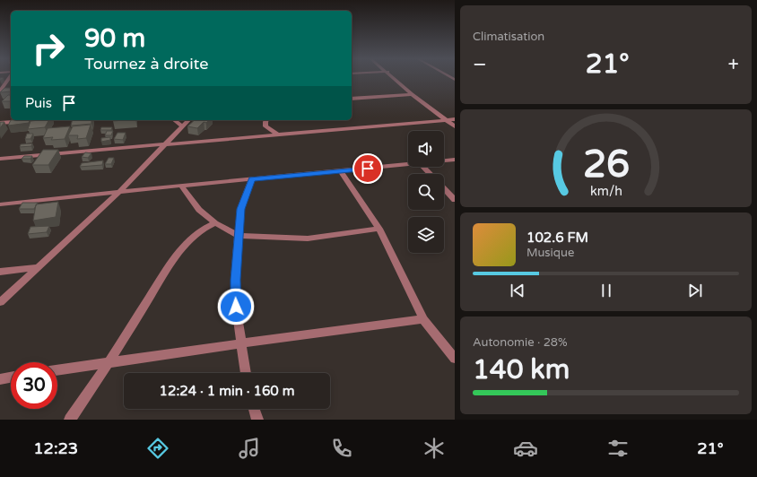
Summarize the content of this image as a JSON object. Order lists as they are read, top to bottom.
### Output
{
  "page": {
    "tile": [
      "Climatisation",
      ["Autonomie · 28%", "140 km"]
    ],
    "turn": ["90 m", "Tournez à droite"],
    "heat": ["−", "21°", "+"],
    "then": "Puis",
    "song": ["102.6 FM", "Musique"],
    "limit": "30",
    "trip": "12:24 · 1 min · 160 m",
    "tabs": ["12:23", "21°"],
    "gauge": ["26", "km/h"]
  }
}
